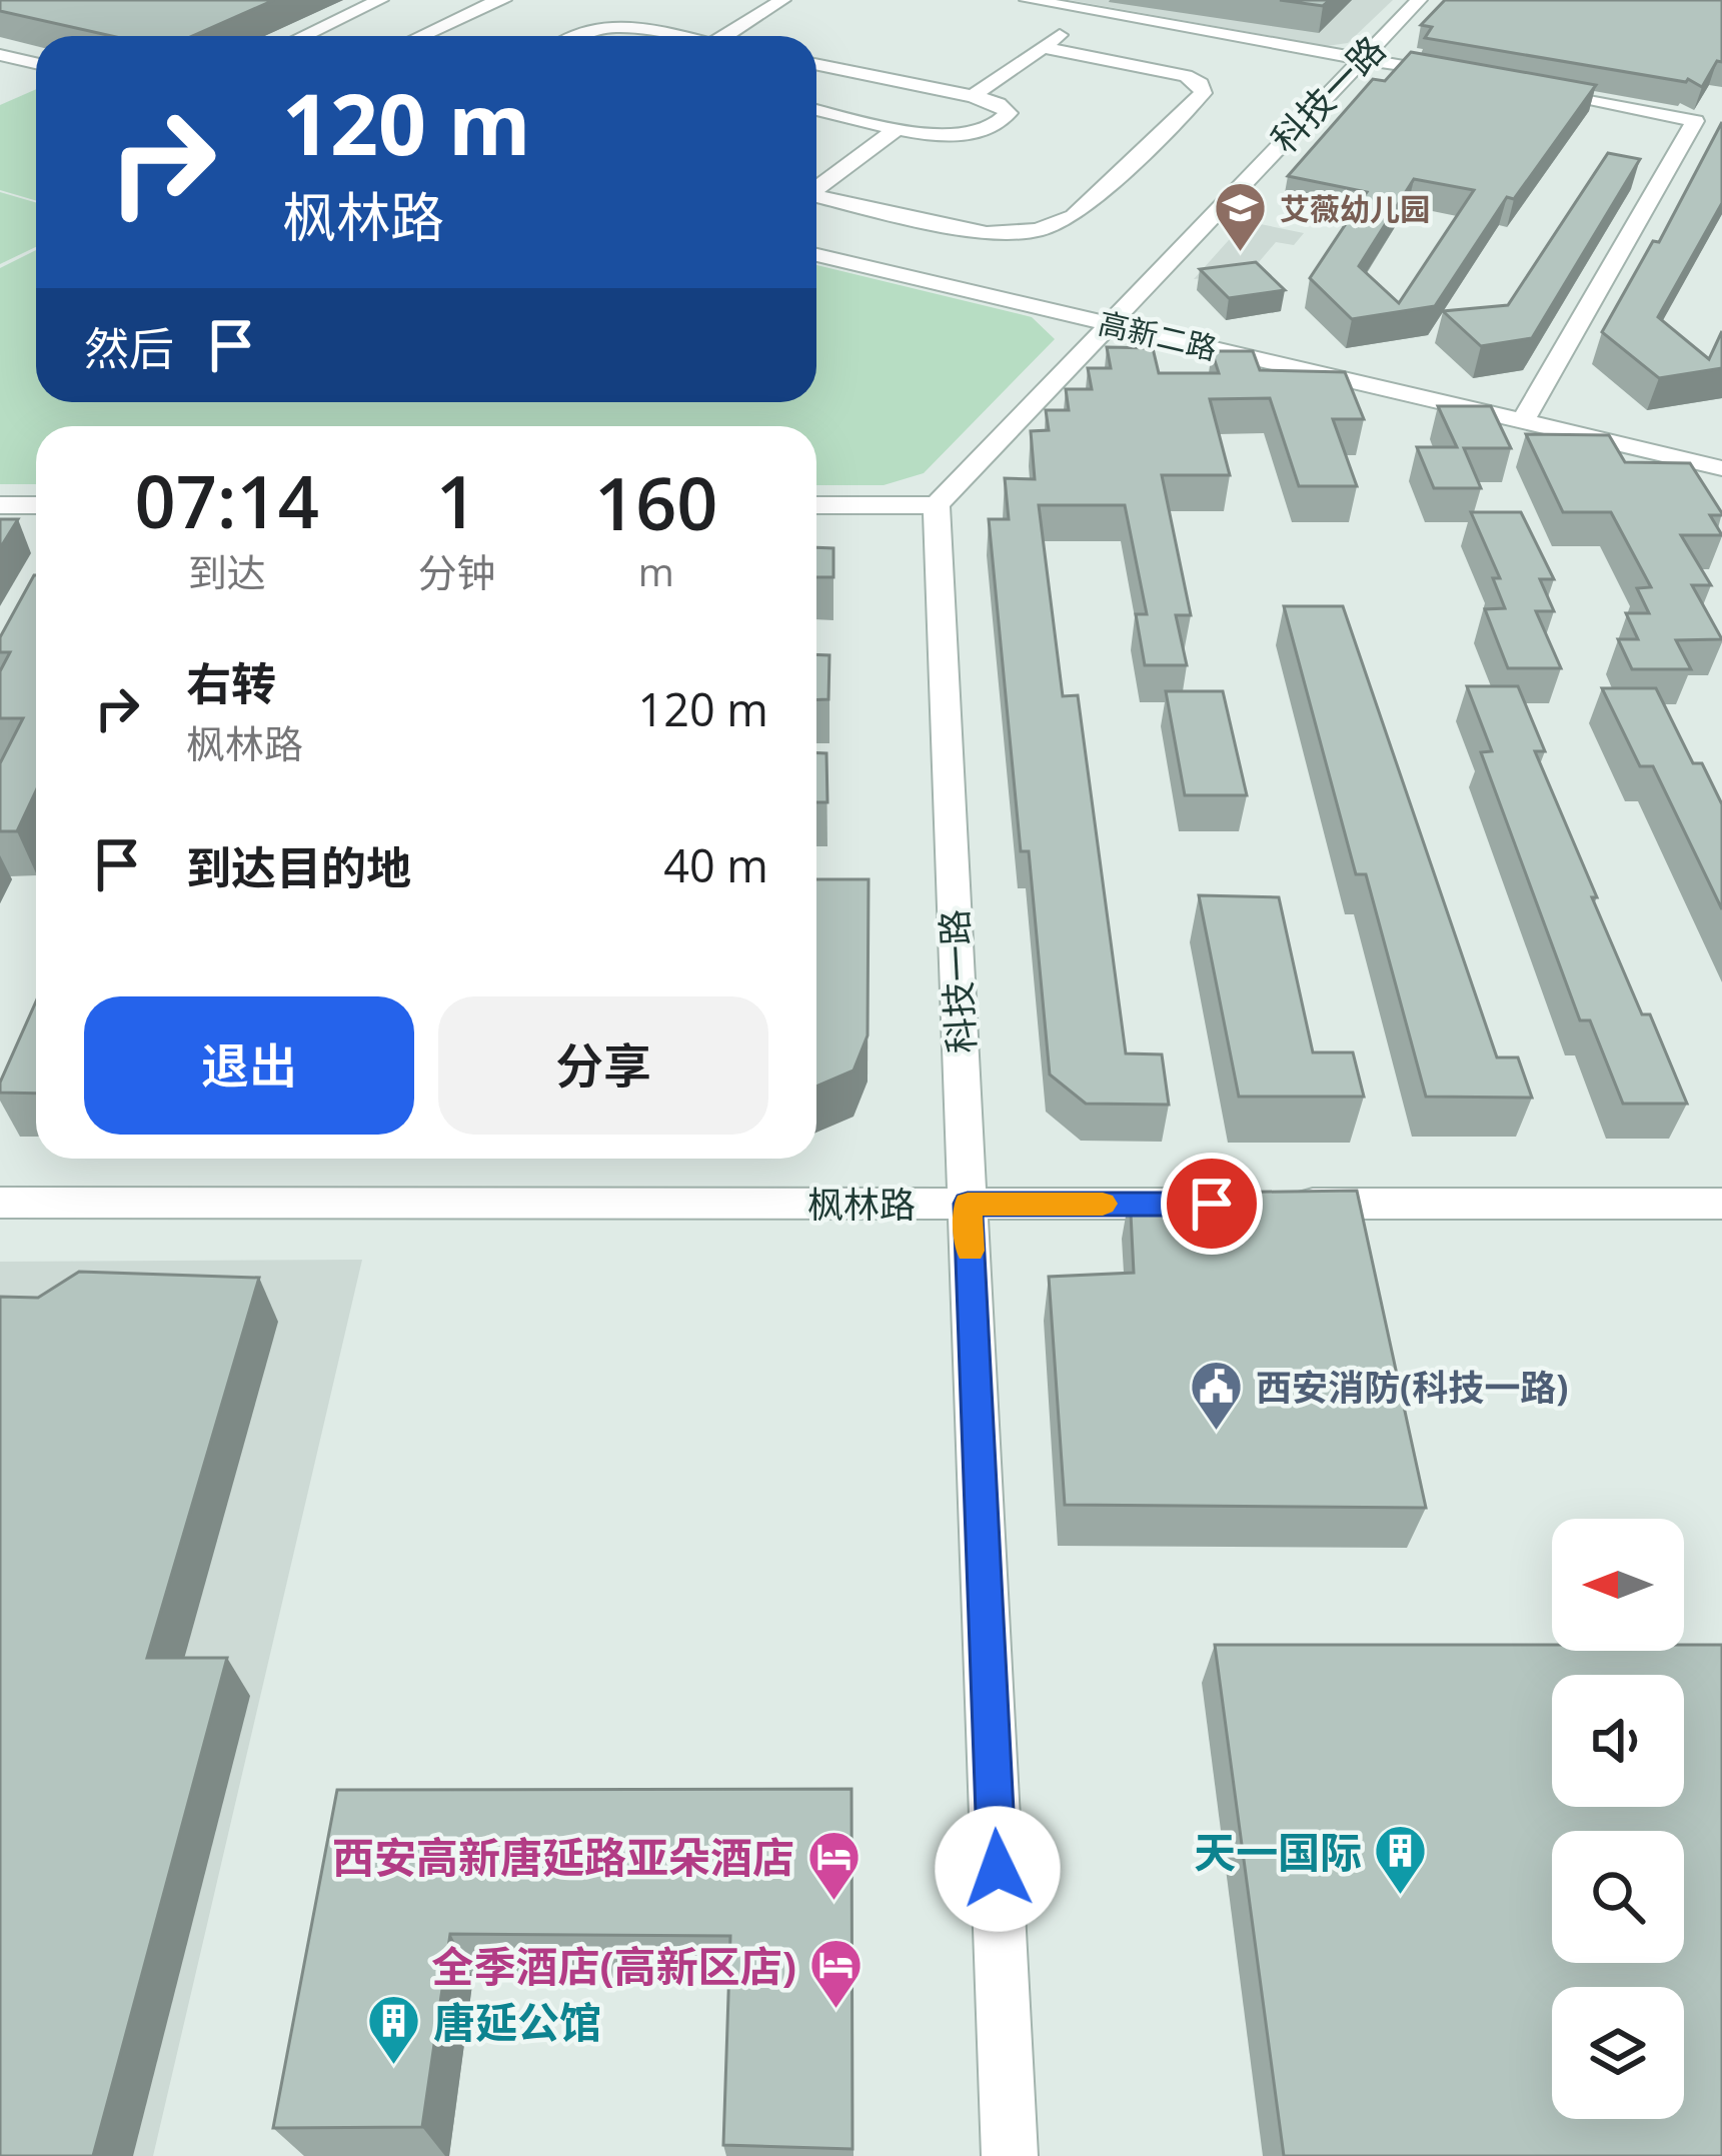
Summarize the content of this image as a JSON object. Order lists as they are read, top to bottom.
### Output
{
  "streets": {
    "street": ["科技一路", "高新二路", "枫林路"]
  },
  "crossings": [
    ["科技一路", "高新二路"],
    ["科技一路", "枫林路"]
  ],
  "places": {
    "school or university": ["艾薇幼儿园"],
    "public building": ["西安消防(科技一路)"],
    "building": ["天一国际", "唐延公馆"],
    "hotel": ["西安高新唐延路亚朵酒店", "全季酒店(高新区店)"]
  },
  "north": "left",
  "page": {
    "turn": ["120 m", "枫林路"],
    "then": "然后",
    "eta": [
      "07:14",
      "到达",
      "1",
      "分钟",
      "160",
      "m"
    ],
    "list": [
      {
        "name": "右转",
        "note": "枫林路",
        "value": "120 m"
      },
      {
        "name": "到达目的地",
        "value": "40 m"
      }
    ],
    "buttons": ["退出", "分享"]
  }
}
